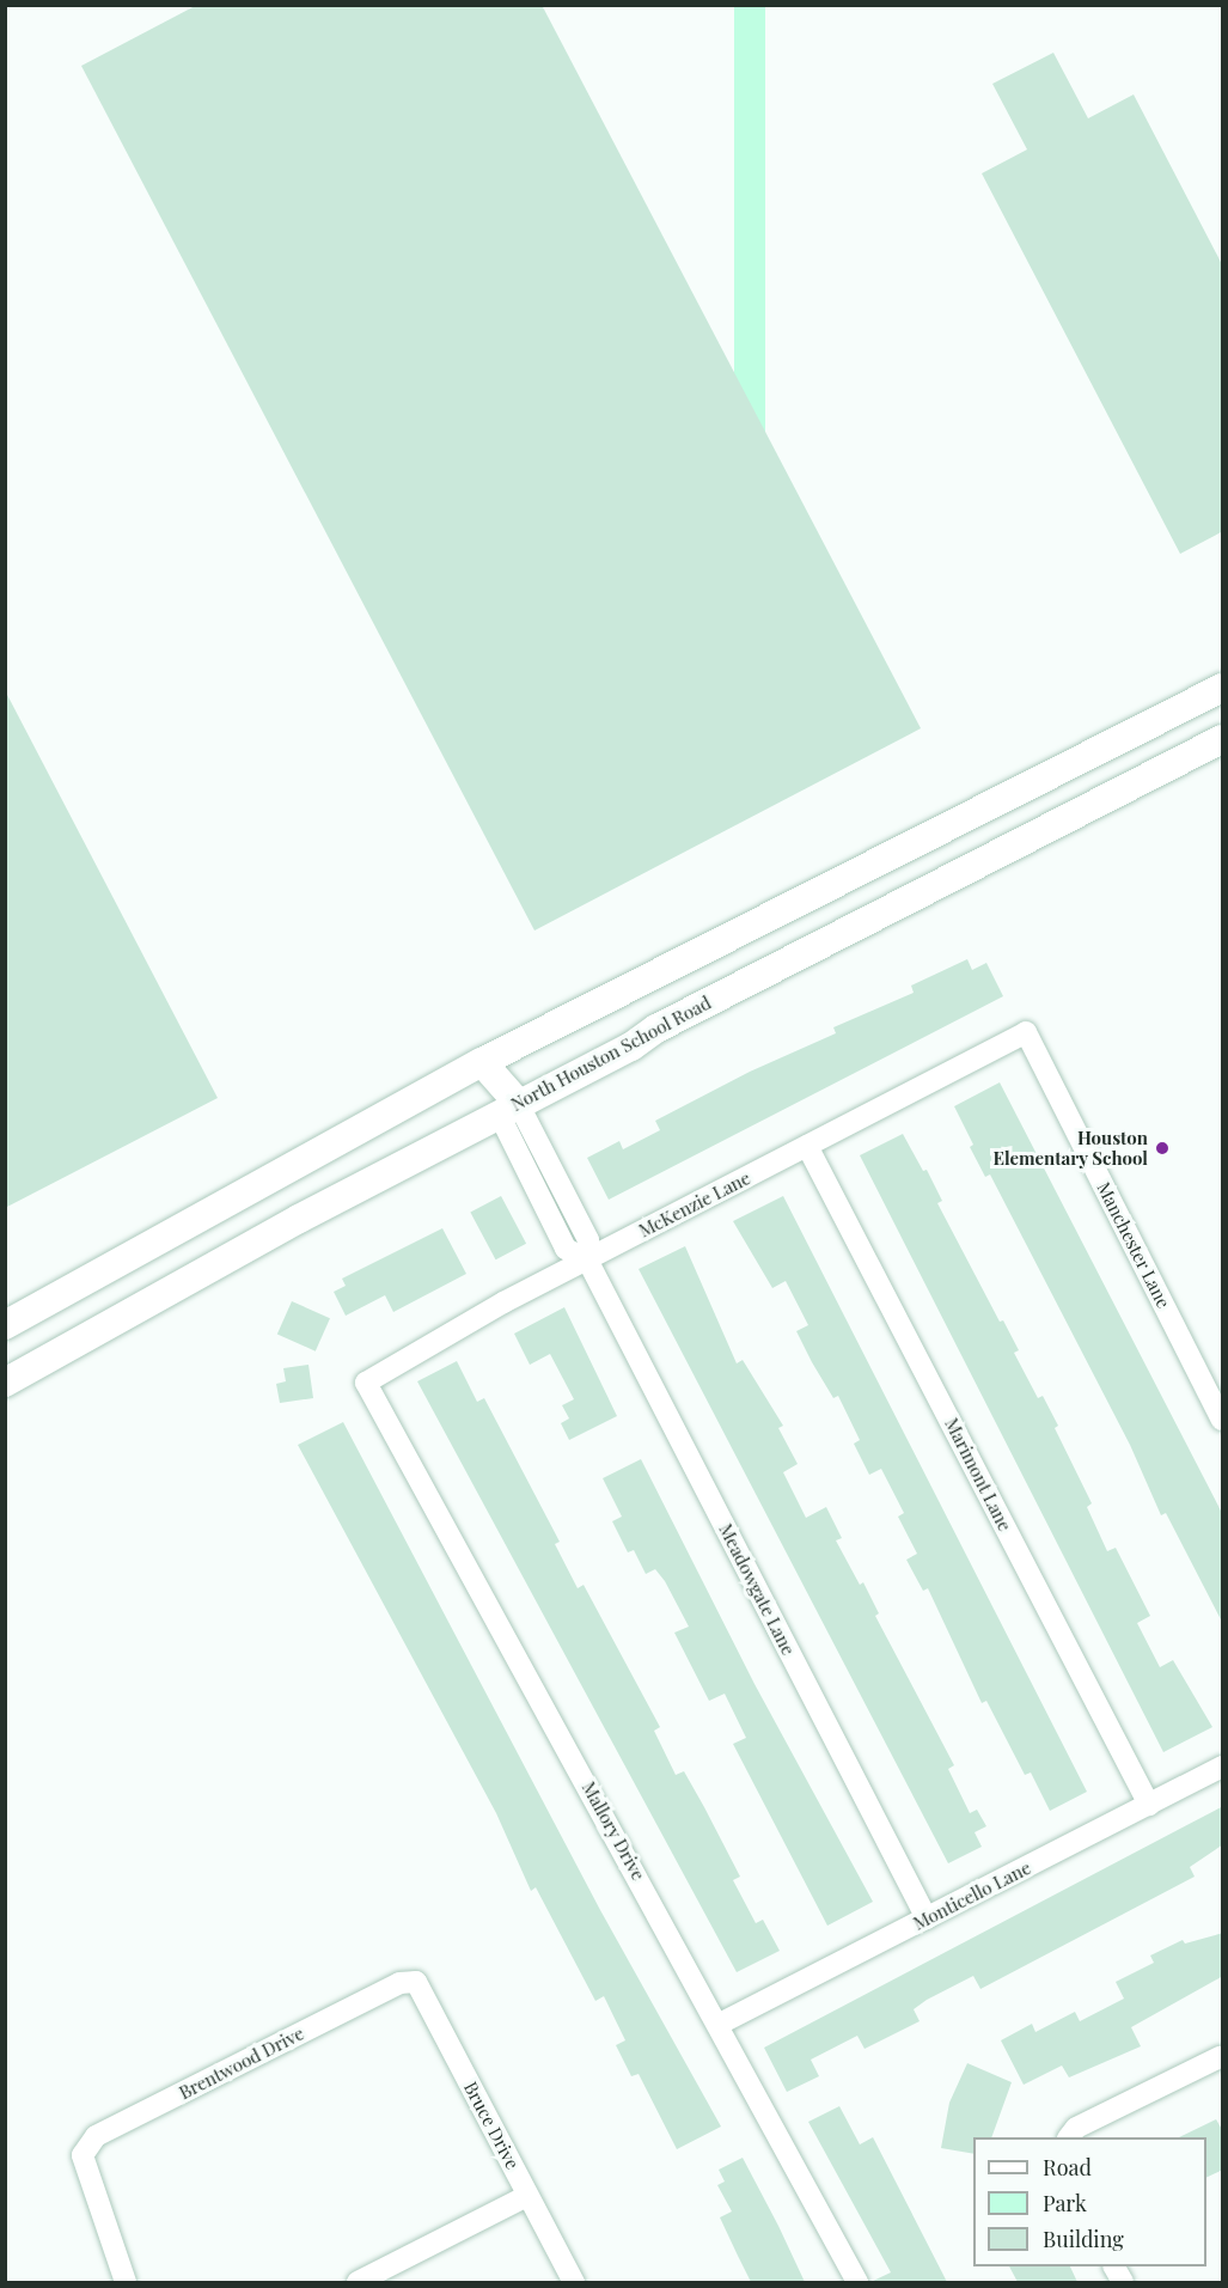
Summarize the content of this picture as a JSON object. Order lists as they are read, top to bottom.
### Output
{
  "streets": {
    "main road": ["North Houston School Road"],
    "street": [
      "McKenzie Lane",
      "Manchester Lane",
      "Marimont Lane",
      "Meadowgate Lane",
      "Mallory Drive",
      "Monticello Lane",
      "Brentwood Drive",
      "Bruce Drive"
    ]
  },
  "crossings": [
    ["North Houston School Road", "Meadowgate Lane"],
    ["McKenzie Lane", "Manchester Lane"],
    ["McKenzie Lane", "Marimont Lane"],
    ["McKenzie Lane", "Meadowgate Lane"],
    ["McKenzie Lane", "Mallory Drive"],
    ["Marimont Lane", "Monticello Lane"],
    ["Meadowgate Lane", "Monticello Lane"],
    ["Mallory Drive", "Monticello Lane"],
    ["Brentwood Drive", "Bruce Drive"]
  ],
  "places": ["Houston Elementary School"],
  "legend": ["Road", "Park", "Building"]
}
